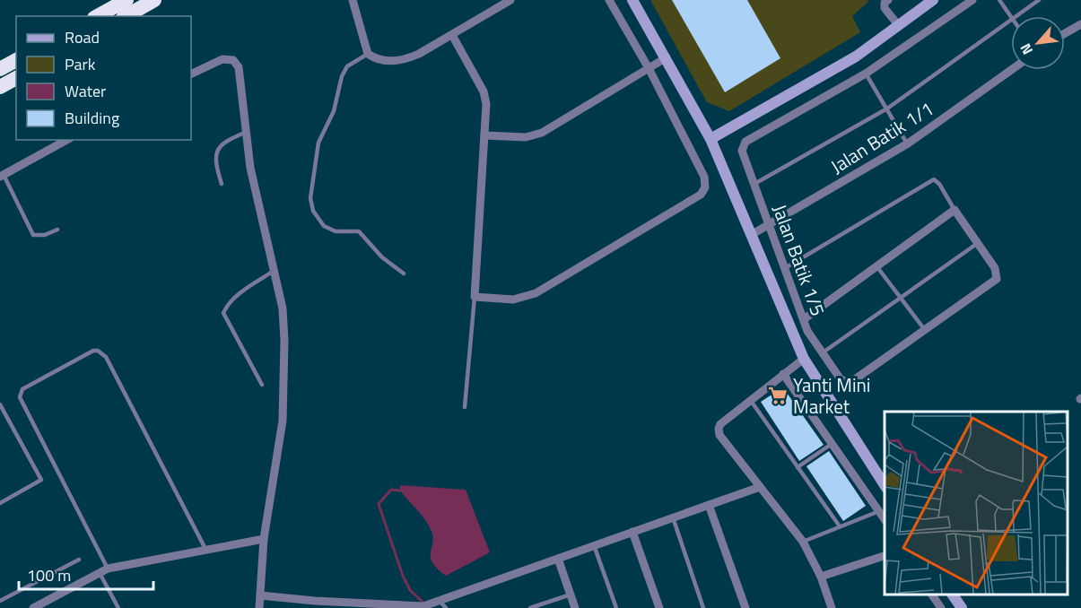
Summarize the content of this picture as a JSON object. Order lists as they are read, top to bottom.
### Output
{
  "streets": {
    "street": ["Jalan Batik 1/1", "Jalan Batik 1/5"]
  },
  "crossings": [
    ["Jalan Batik 1/1", "Jalan Batik 1/5"]
  ],
  "places": {
    "supermarket": ["Yanti Mini Market"]
  },
  "legend": [
    "Road",
    "Park",
    "Water",
    "Building"
  ],
  "scale_bar": "100 m",
  "north": "bottom left"
}
